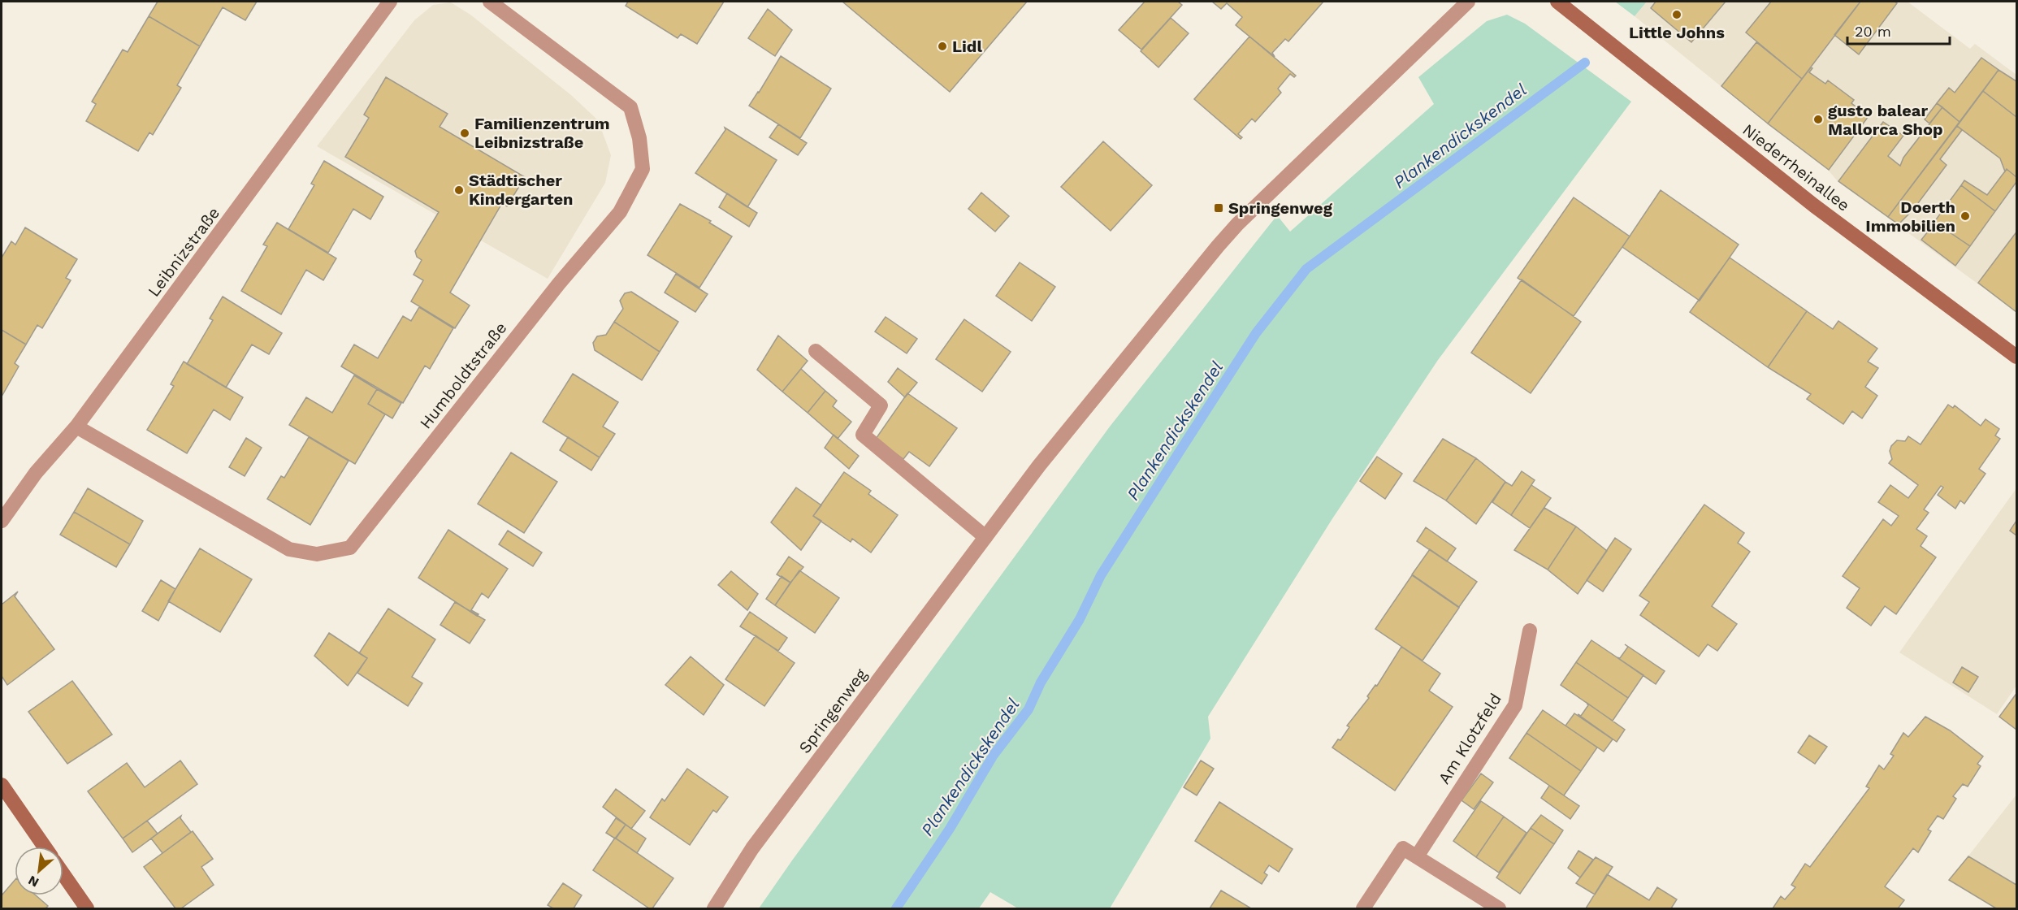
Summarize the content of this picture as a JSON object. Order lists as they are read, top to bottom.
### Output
{
  "streets": {
    "main road": ["Niederrheinallee"],
    "street": [
      "Leibnizstraße",
      "Humboldtstraße",
      "Springenweg",
      "Am Klotzfeld"
    ]
  },
  "crossings": [
    ["Leibnizstraße", "Humboldtstraße"]
  ],
  "water": ["Plankendickskendel"],
  "places": {
    "other": [
      "Little Johns",
      "Lidl",
      "gusto balear Mallorca Shop",
      "Familienzentrum Leibnizstraße",
      "Städtischer Kindergarten",
      "Doerth Immobilien"
    ],
    "transit": ["Springenweg"]
  },
  "scale_bar": "20 m",
  "north": "bottom left"
}
